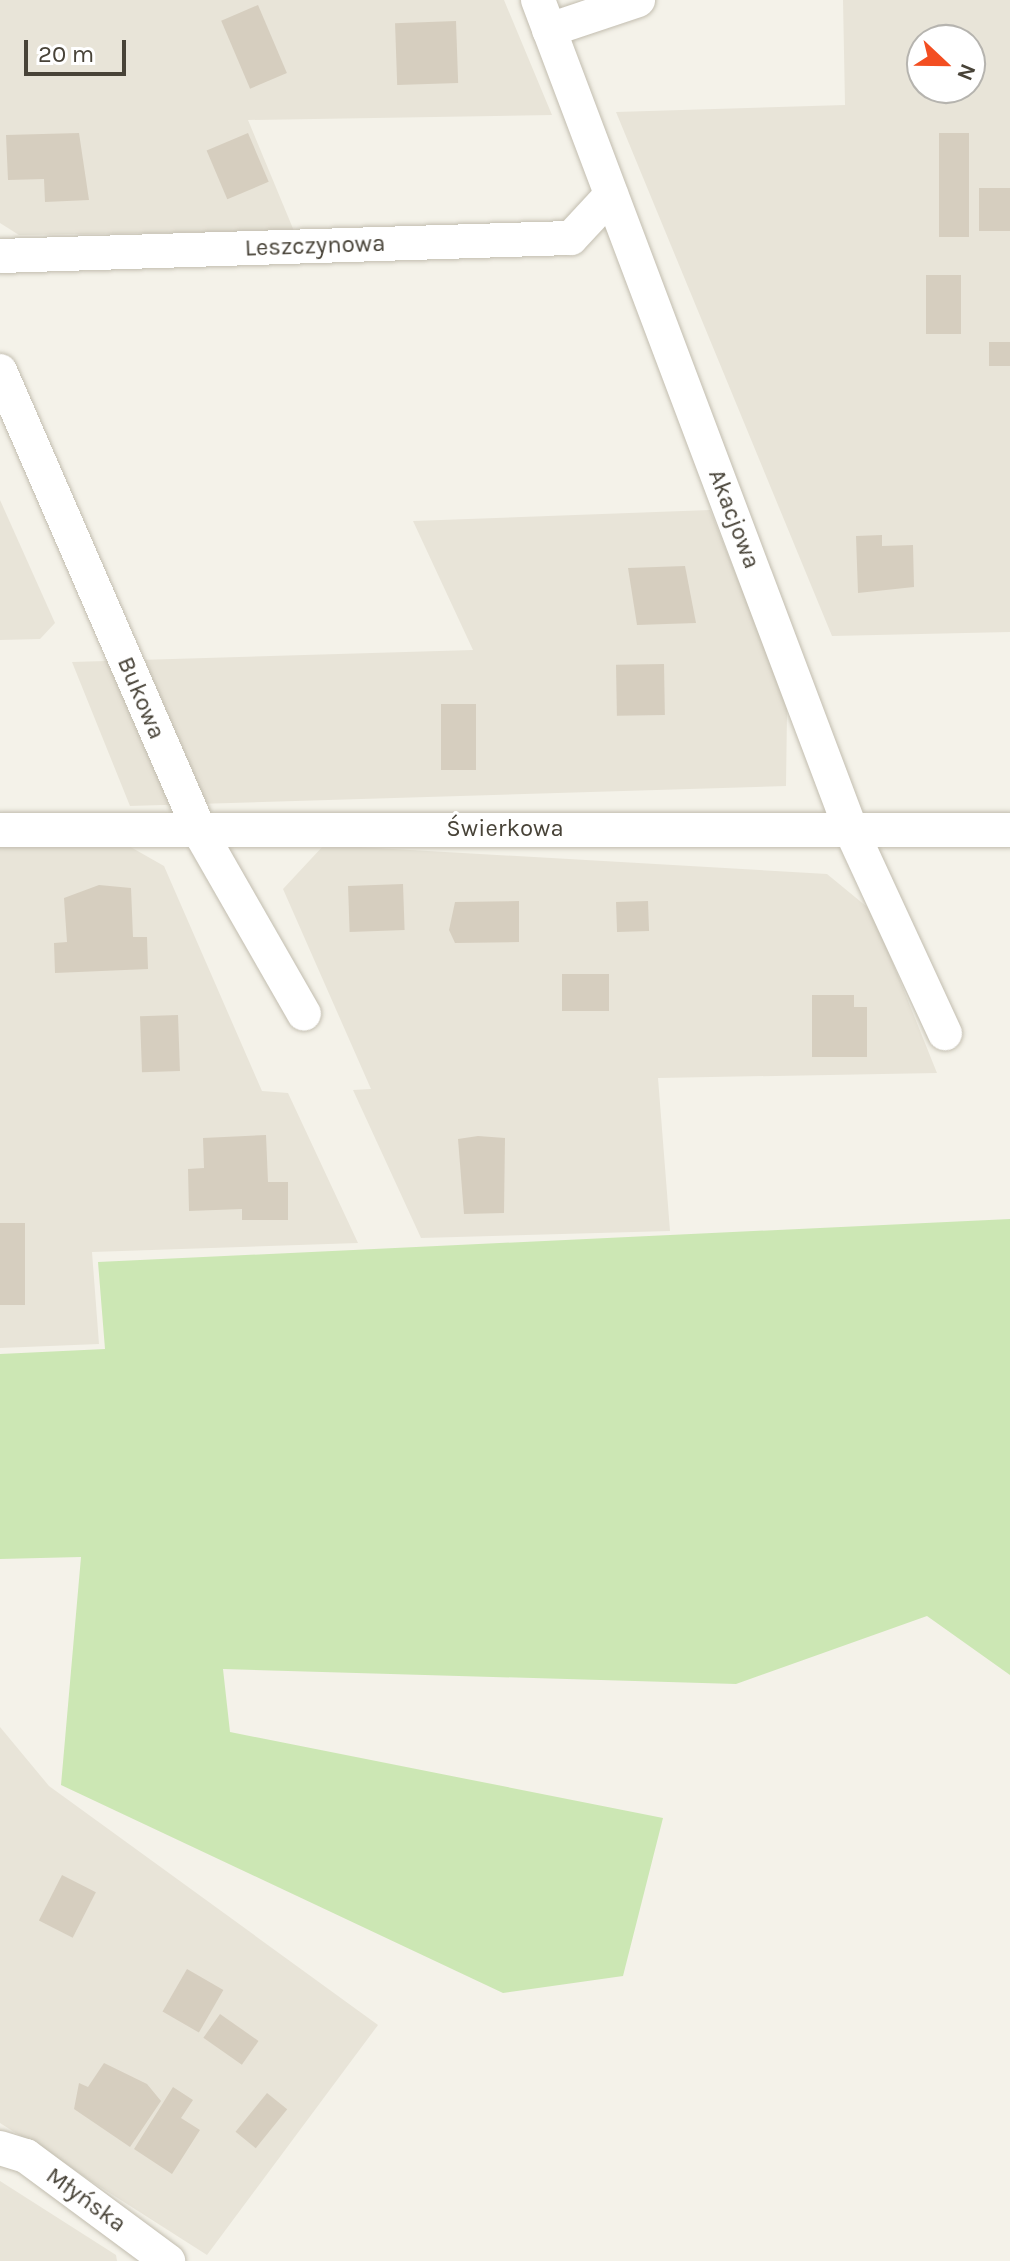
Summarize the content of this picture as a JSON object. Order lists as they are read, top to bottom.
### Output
{
  "streets": {
    "street": [
      "Leszczynowa",
      "Akacjowa",
      "Bukowa",
      "Świerkowa",
      "Młyńska"
    ]
  },
  "crossings": [
    ["Leszczynowa", "Akacjowa"],
    ["Akacjowa", "Świerkowa"],
    ["Bukowa", "Świerkowa"]
  ],
  "scale_bar": "20 m",
  "north": "right"
}
